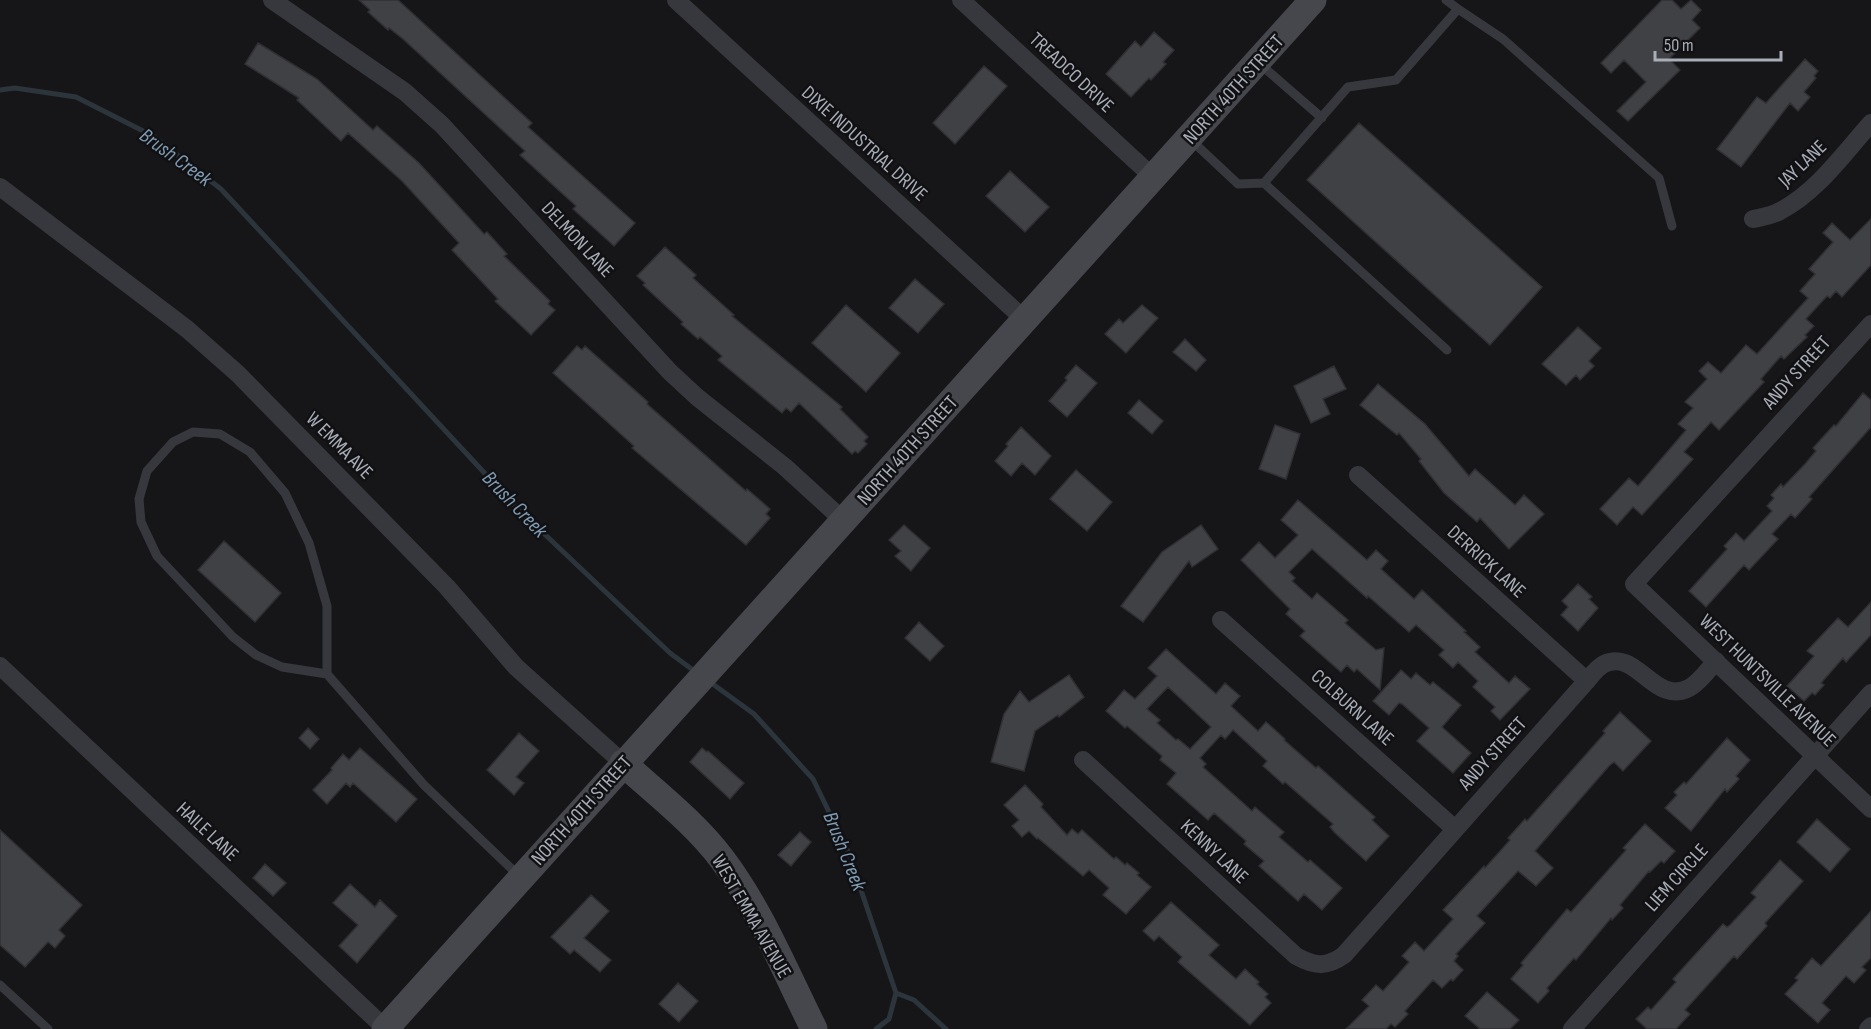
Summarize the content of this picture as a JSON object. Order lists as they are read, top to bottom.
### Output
{
  "streets": {
    "street": [
      "TREADCO DRIVE",
      "NORTH 40TH STREET",
      "DIXIE INDUSTRIAL DRIVE",
      "JAY LANE",
      "DELMON LANE",
      "ANDY STREET",
      "W EMMA AVE",
      "DERRICK LANE",
      "WEST HUNTSVILLE AVENUE",
      "COLBURN LANE",
      "HAILE LANE",
      "KENNY LANE",
      "LIEM CIRCLE",
      "WEST EMMA AVENUE"
    ]
  },
  "crossings": [
    ["TREADCO DRIVE", "NORTH 40TH STREET"],
    ["NORTH 40TH STREET", "DIXIE INDUSTRIAL DRIVE"],
    ["NORTH 40TH STREET", "DELMON LANE"],
    ["NORTH 40TH STREET", "W EMMA AVE"],
    ["NORTH 40TH STREET", "HAILE LANE"],
    ["NORTH 40TH STREET", "WEST EMMA AVENUE"],
    ["ANDY STREET", "DERRICK LANE"],
    ["ANDY STREET", "WEST HUNTSVILLE AVENUE"],
    ["ANDY STREET", "COLBURN LANE"],
    ["ANDY STREET", "KENNY LANE"],
    ["W EMMA AVE", "WEST EMMA AVENUE"],
    ["WEST HUNTSVILLE AVENUE", "LIEM CIRCLE"]
  ],
  "water": ["Brush Creek"],
  "scale_bar": "50 m"
}
